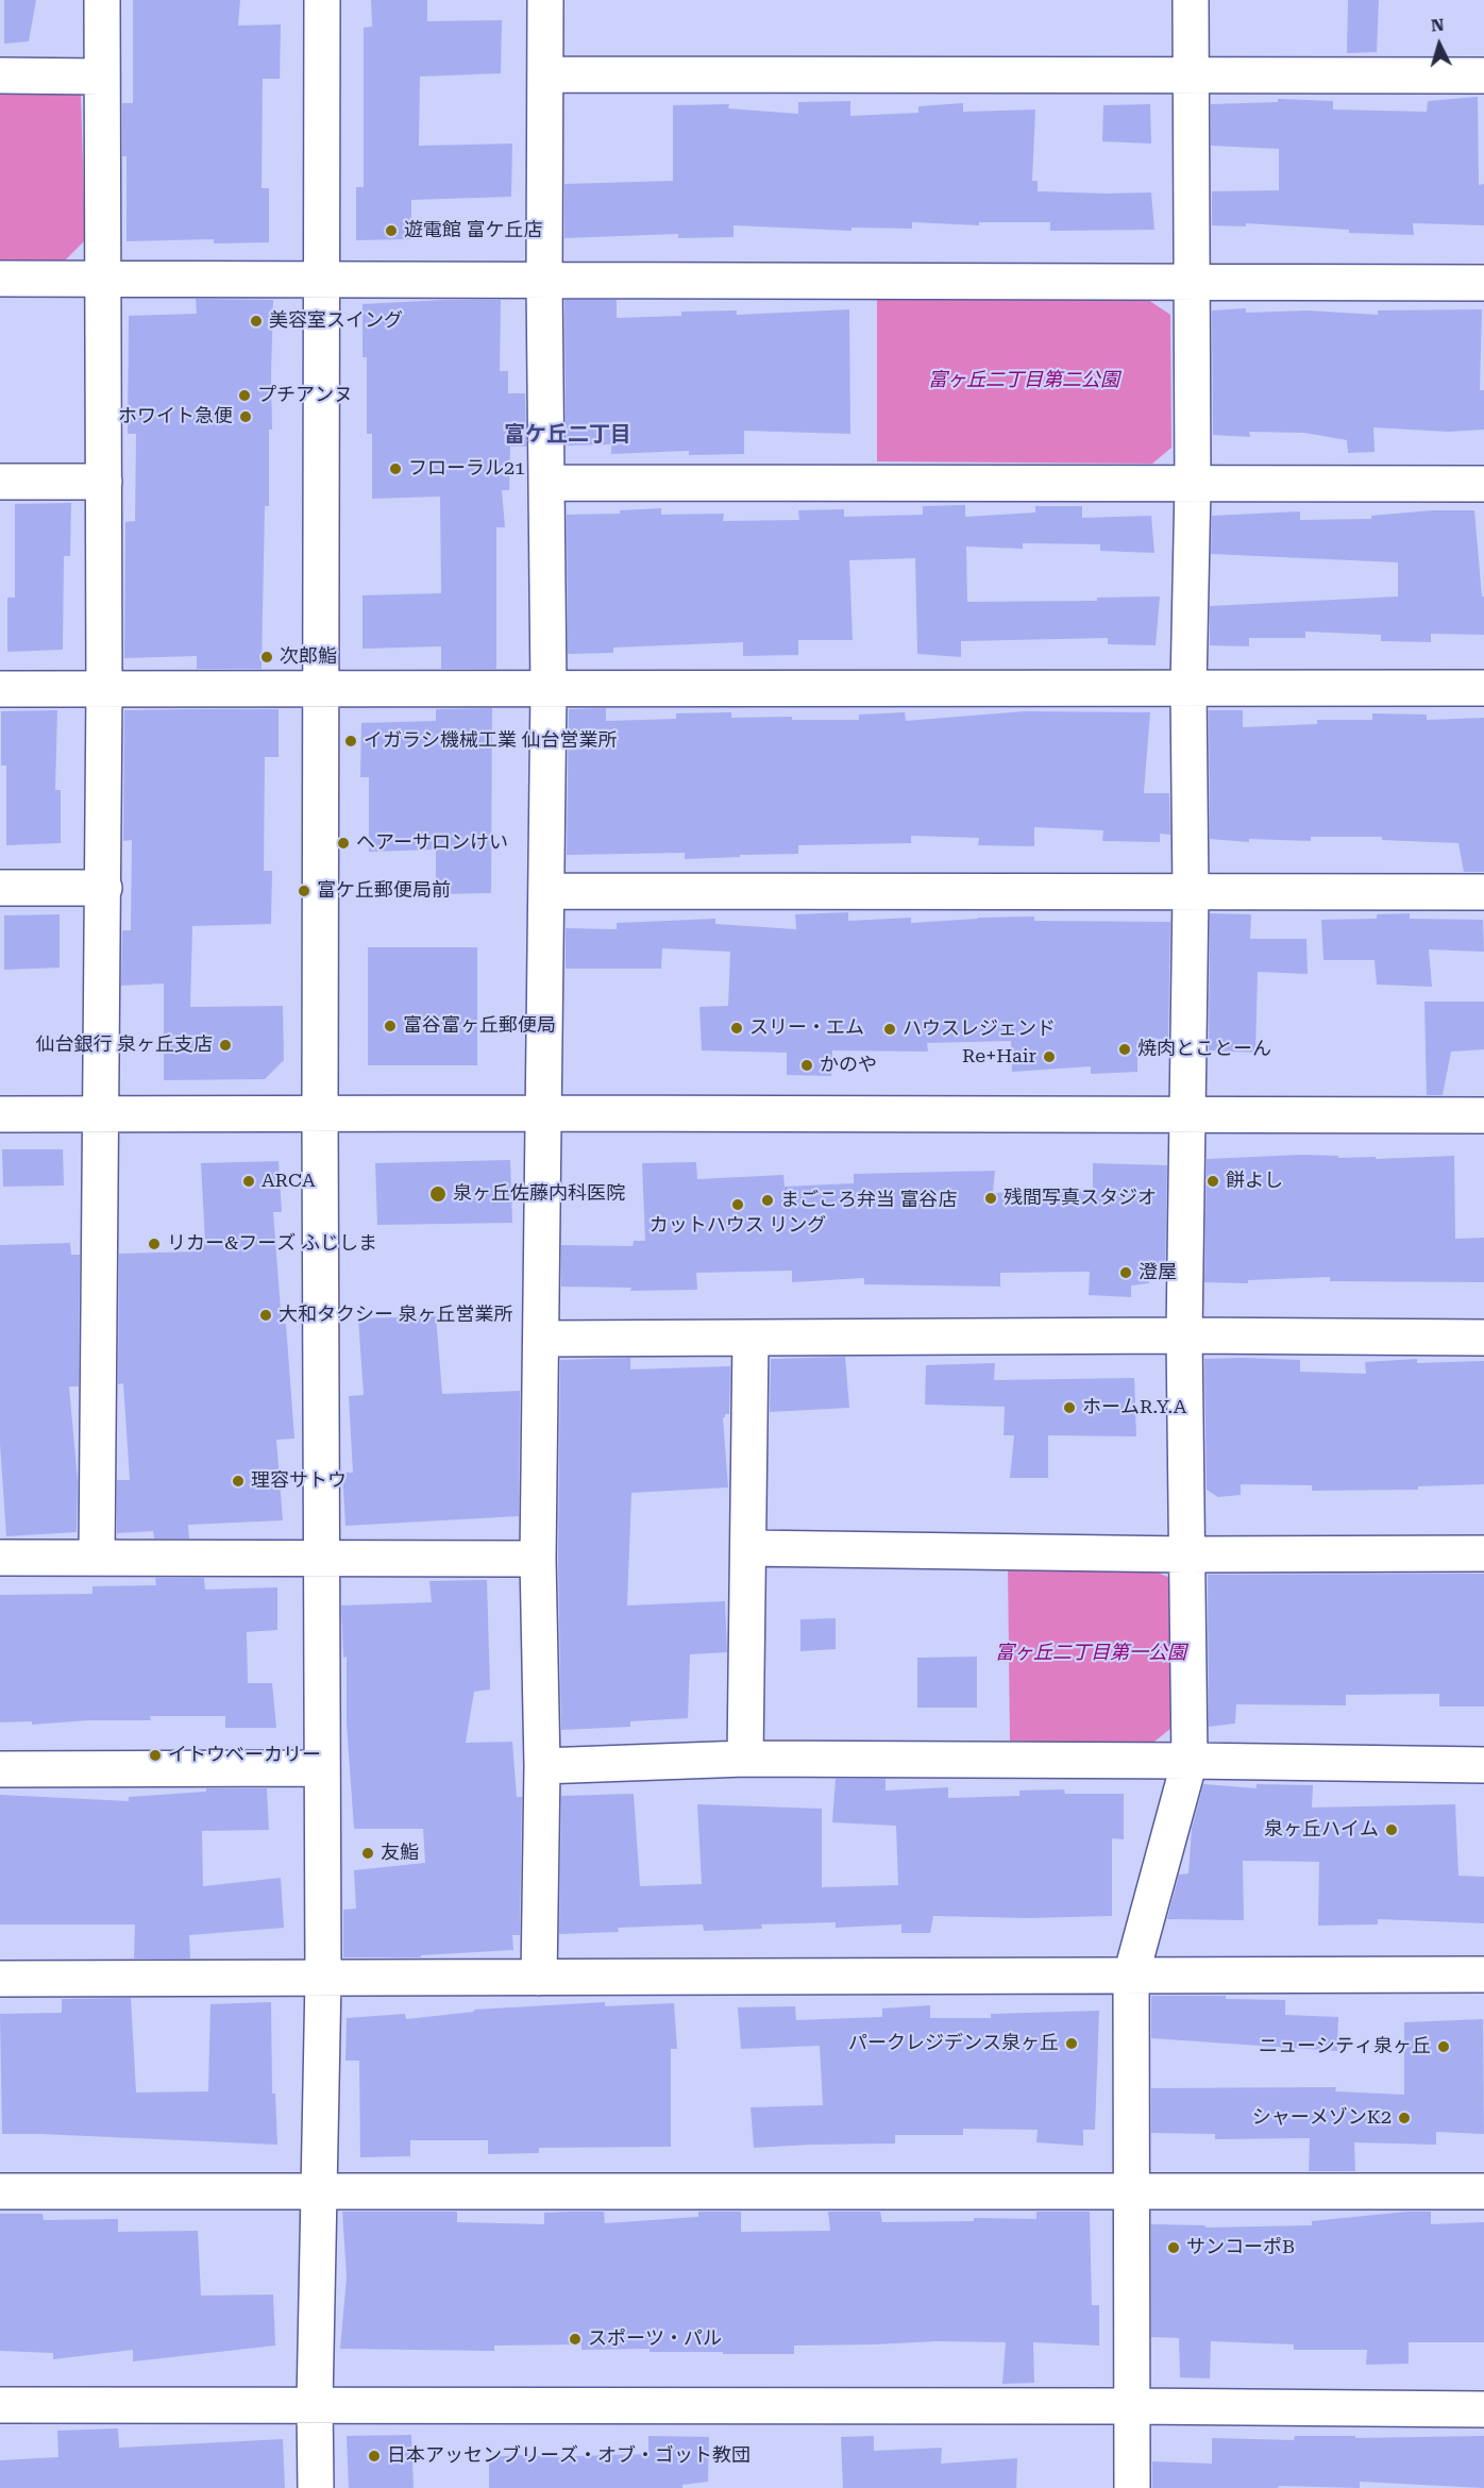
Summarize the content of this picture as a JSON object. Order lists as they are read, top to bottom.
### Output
{
  "districts": ["富ケ丘二丁目"],
  "parks": ["富ヶ丘二丁目第二公園", "富ヶ丘二丁目第一公園"],
  "places": [
    "遊電館 富ケ丘店",
    "美容室スイング",
    "プチアンヌ",
    "ホワイト急便",
    "フローラル21",
    "次郎鮨",
    "イガラシ機械工業 仙台営業所",
    "ヘアーサロンけい",
    "富ケ丘郵便局前",
    "富谷富ヶ丘郵便局",
    "スリー・エム",
    "ハウスレジェンド",
    "仙台銀行 泉ヶ丘支店",
    "焼肉とことーん",
    "Re+Hair",
    "かのや",
    "ARCA",
    "餅よし",
    "泉ヶ丘佐藤内科医院",
    "残間写真スタジオ",
    "まごころ弁当 富谷店",
    "カットハウス リング",
    "リカー&フーズ ふじしま",
    "澄屋",
    "大和タクシー 泉ヶ丘営業所",
    "ホームR.Y.A",
    "理容サトウ",
    "イトウベーカリー",
    "泉ヶ丘ハイム",
    "友鮨",
    "パークレジデンス泉ヶ丘",
    "ニューシティ泉ヶ丘",
    "シャーメゾンK2",
    "サンコーポB",
    "スポーツ・パル",
    "日本アッセンブリーズ・オブ・ゴット教団"
  ],
  "north": "top"
}
